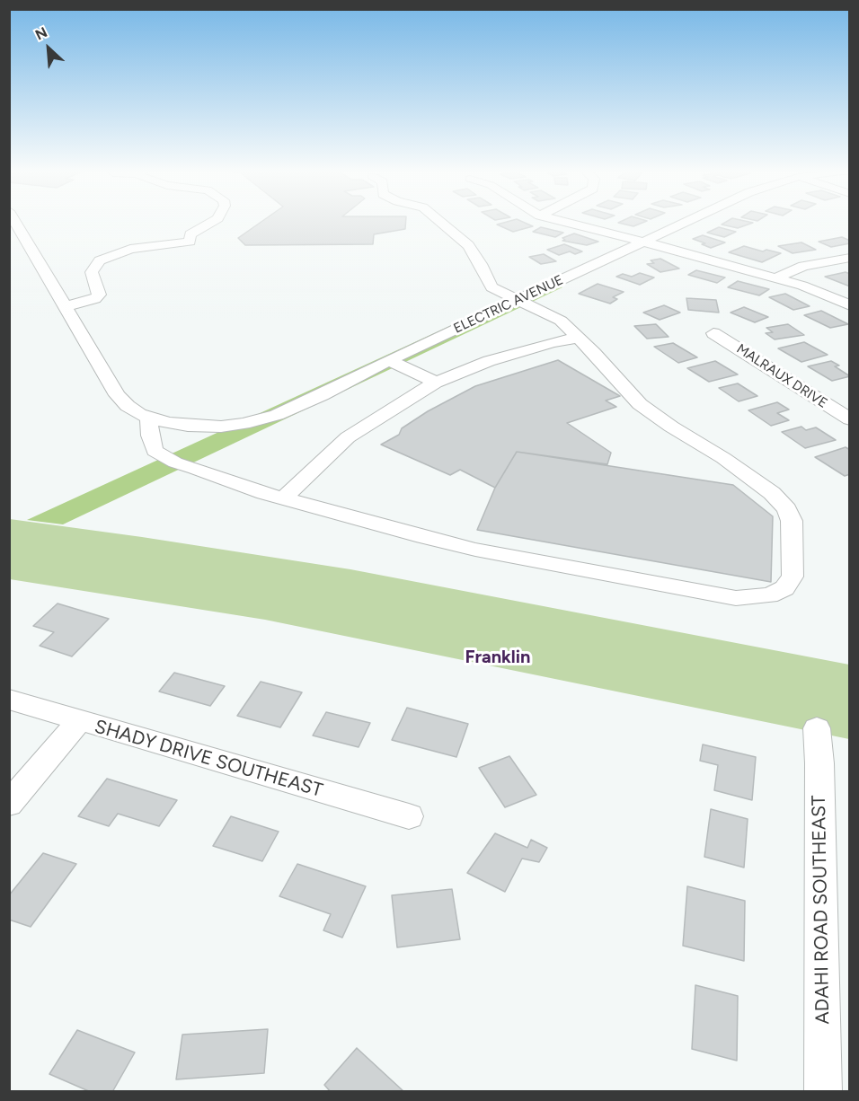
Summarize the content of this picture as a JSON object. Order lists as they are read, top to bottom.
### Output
{
  "streets": {
    "street": [
      "ELECTRIC AVENUE",
      "MALRAUX DRIVE",
      "SHADY DRIVE SOUTHEAST",
      "ADAHI ROAD SOUTHEAST"
    ]
  },
  "districts": ["Franklin"],
  "north": "top left"
}
